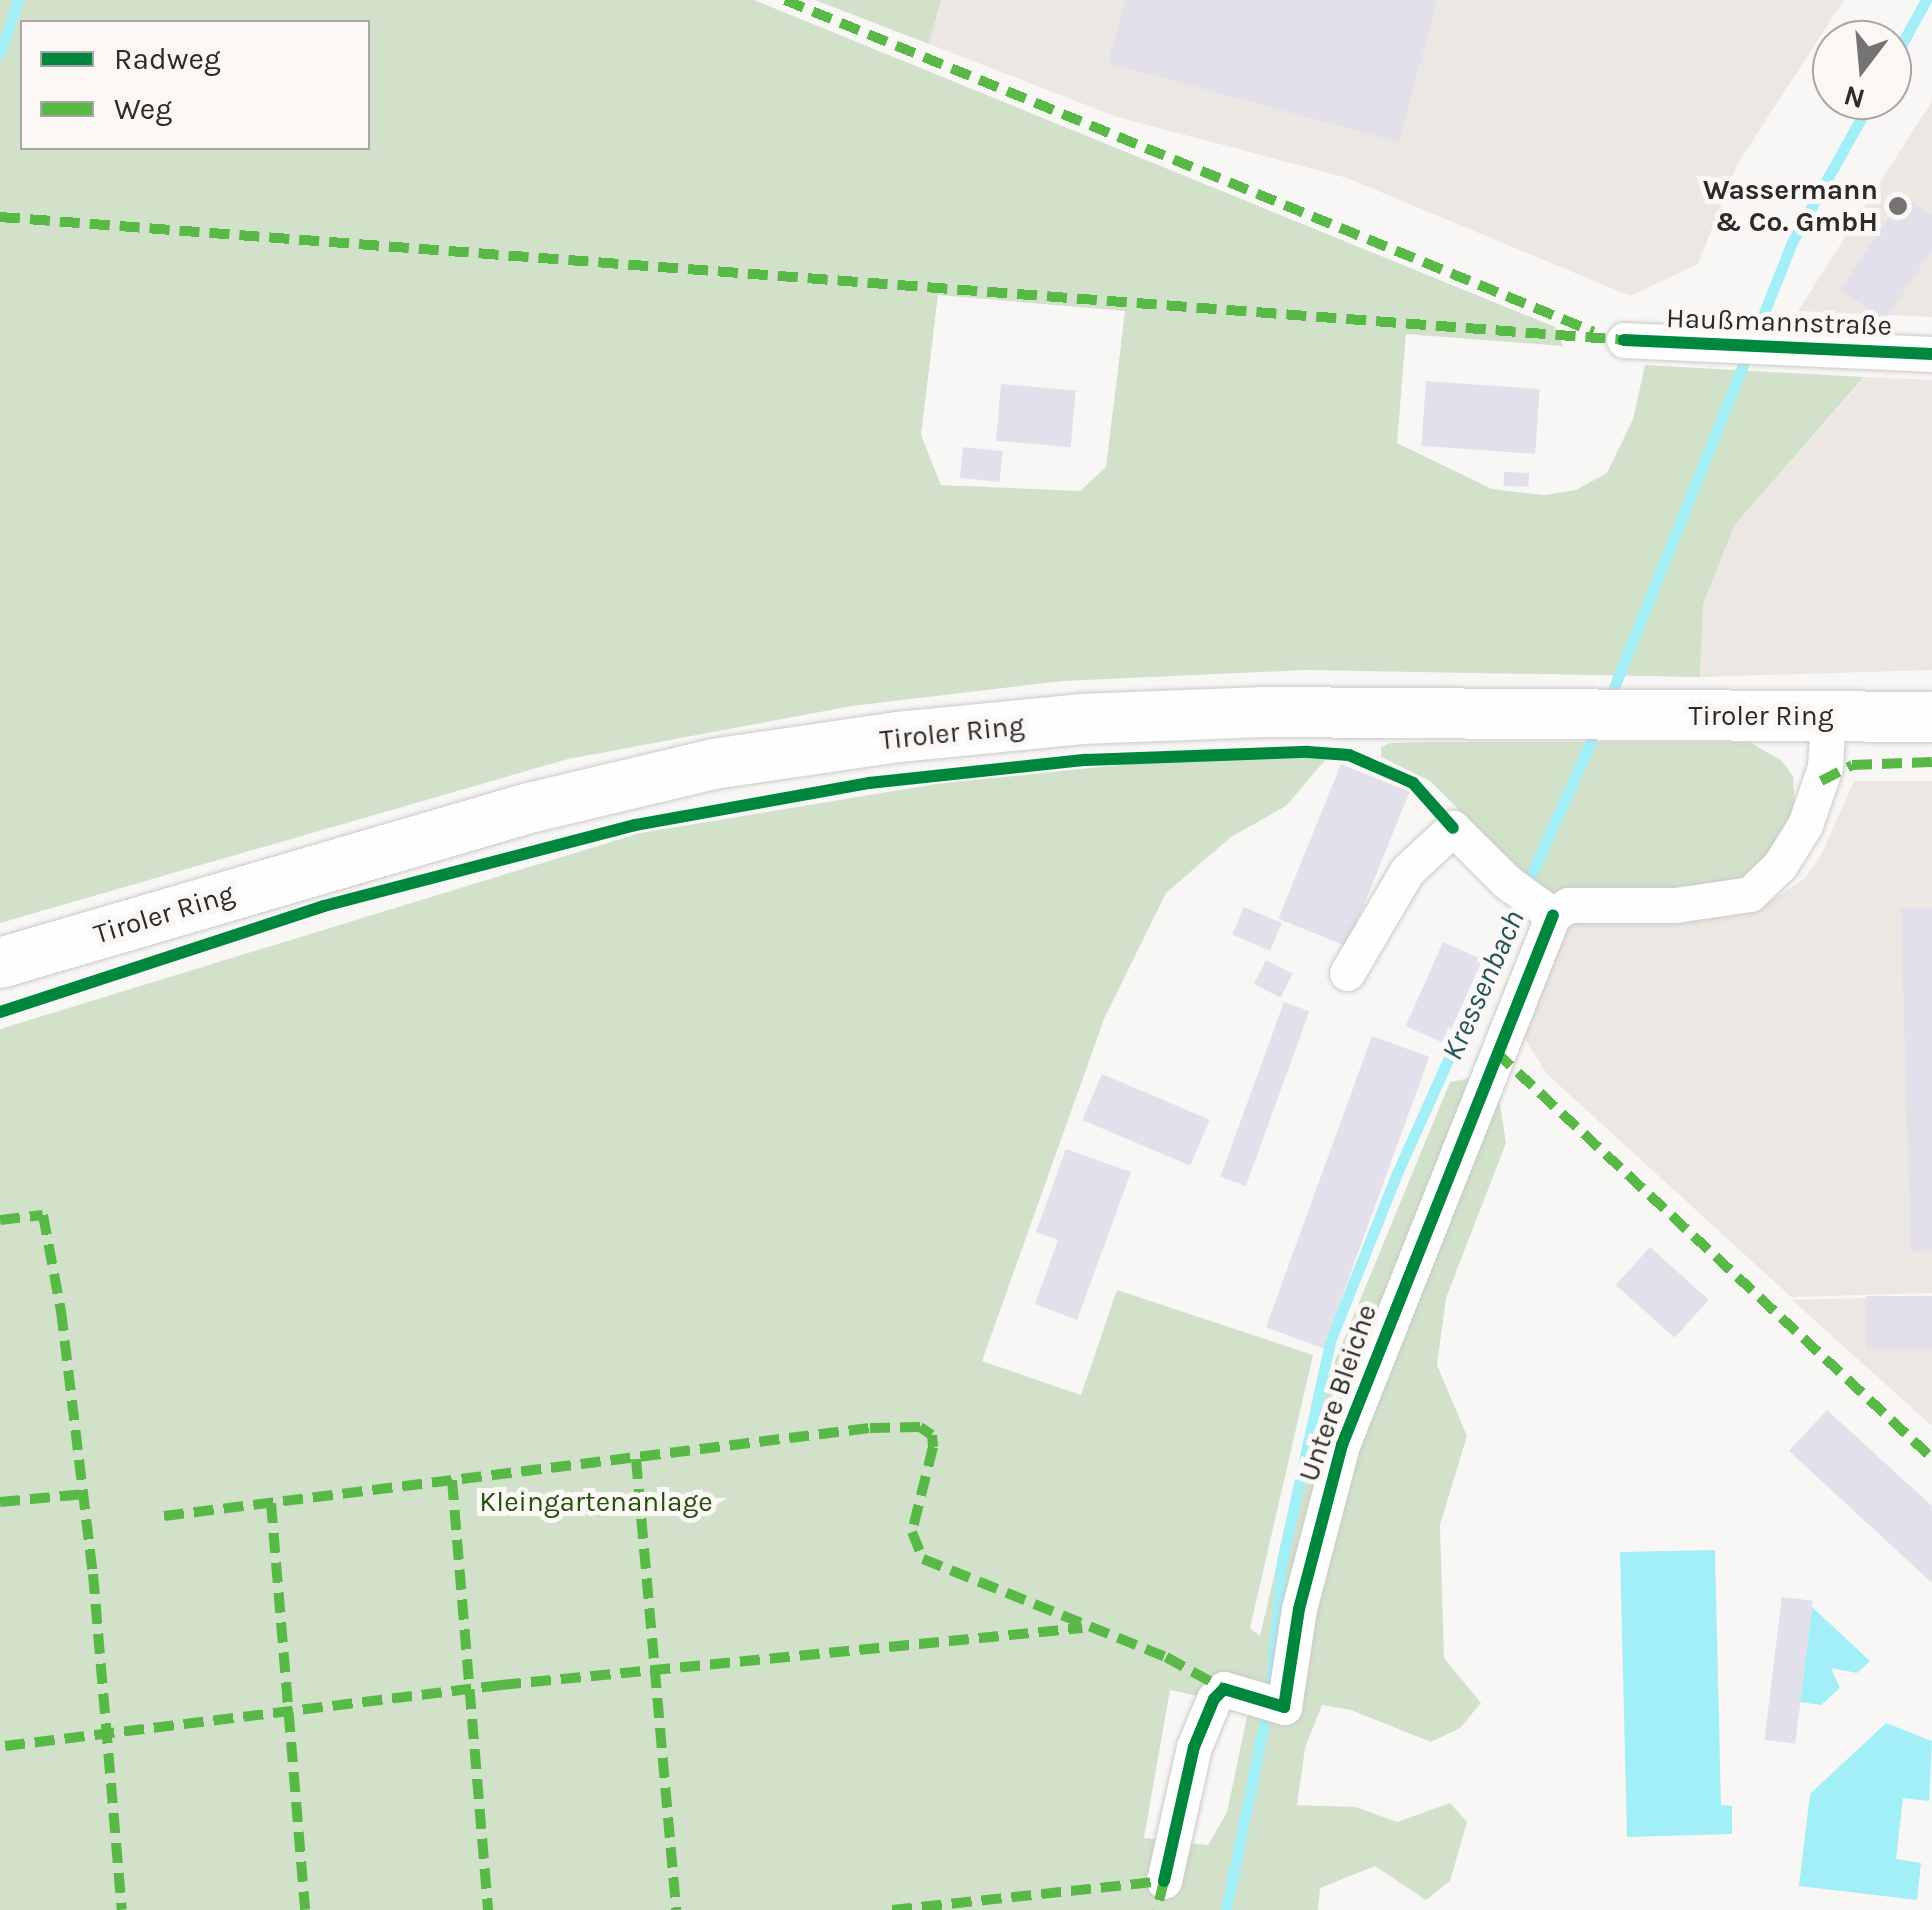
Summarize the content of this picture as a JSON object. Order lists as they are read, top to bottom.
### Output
{
  "streets": {
    "main road": ["Tiroler Ring"],
    "street": ["Haußmannstraße", "Untere Bleiche"]
  },
  "water": ["Kressenbach"],
  "parks": ["Kleingartenanlage"],
  "places": ["Wassermann & Co. GmbH"],
  "legend": ["Radweg", "Weg"],
  "north": "bottom"
}
